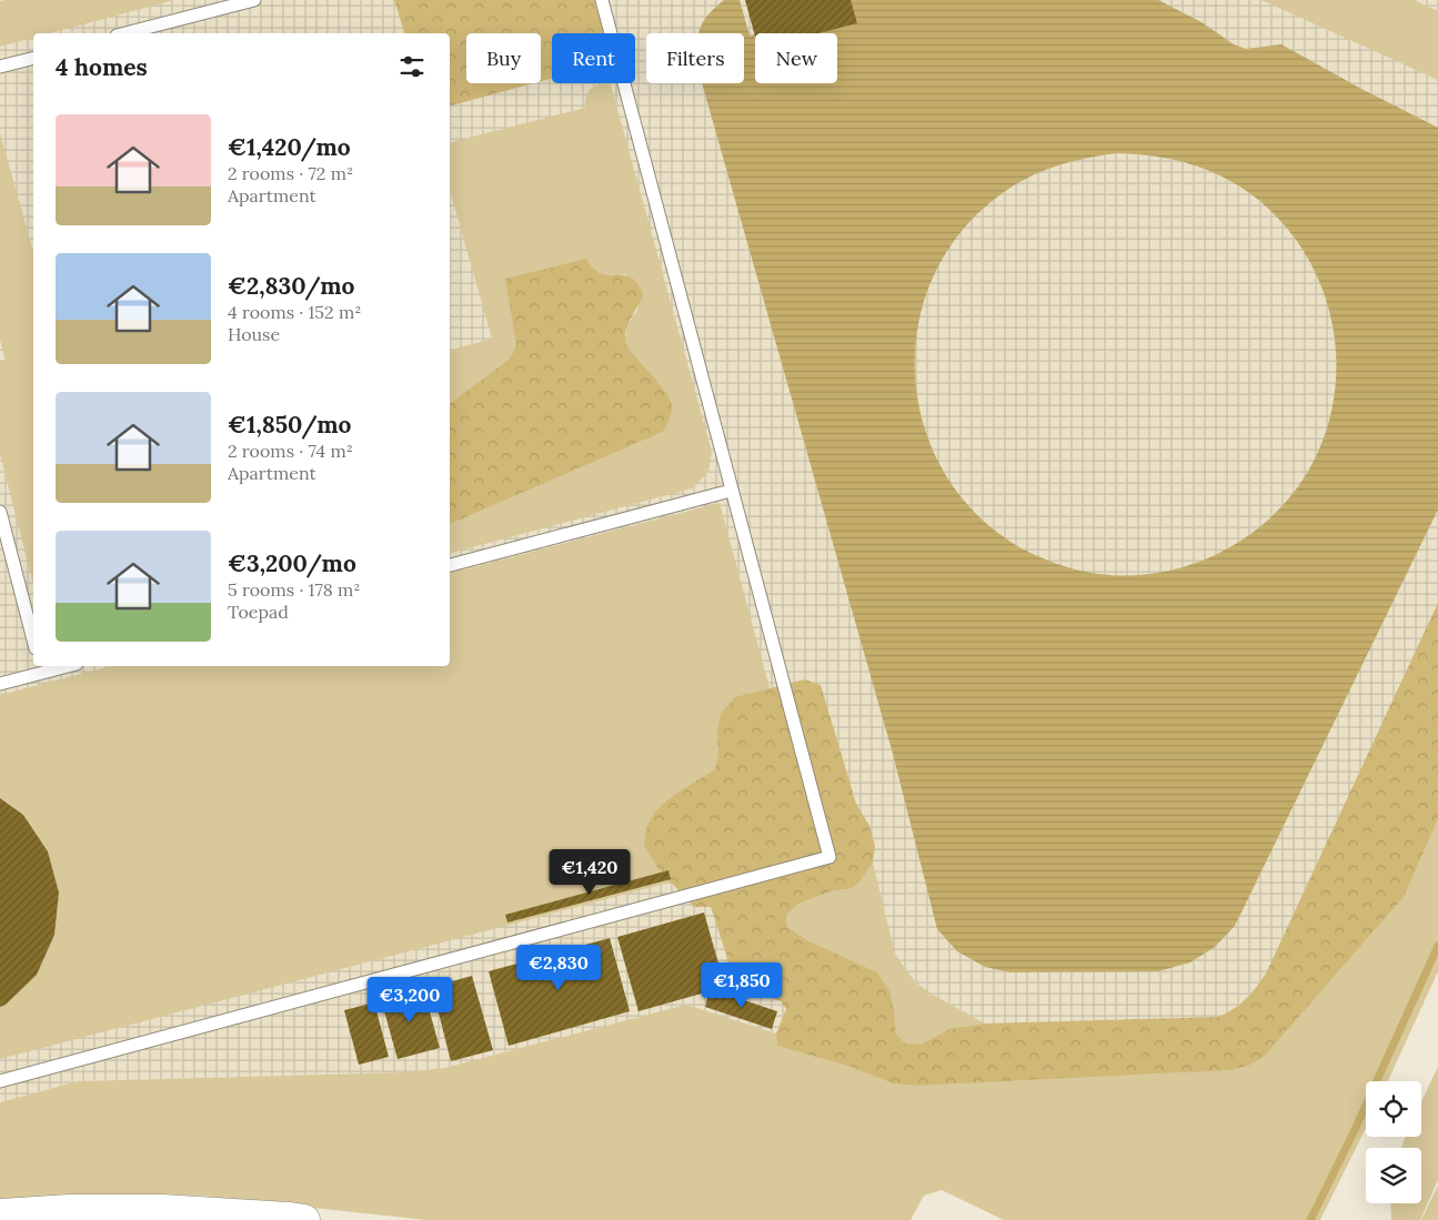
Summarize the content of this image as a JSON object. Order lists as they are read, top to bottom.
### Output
{
  "page": {
    "chip": [
      "Buy",
      "Rent",
      "Filters",
      "New"
    ],
    "heading": "4 homes",
    "list": [
      {
        "name": "€1,420/mo",
        "note": "2 rooms · 72 m² · Apartment"
      },
      {
        "name": "€2,830/mo",
        "note": "4 rooms · 152 m² · House"
      },
      {
        "name": "€1,850/mo",
        "note": "2 rooms · 74 m² · Apartment"
      },
      {
        "name": "€3,200/mo",
        "note": "5 rooms · 178 m² · Toepad"
      }
    ],
    "price": [
      "€1,420",
      "€2,830",
      "€1,850",
      "€3,200"
    ]
  }
}
